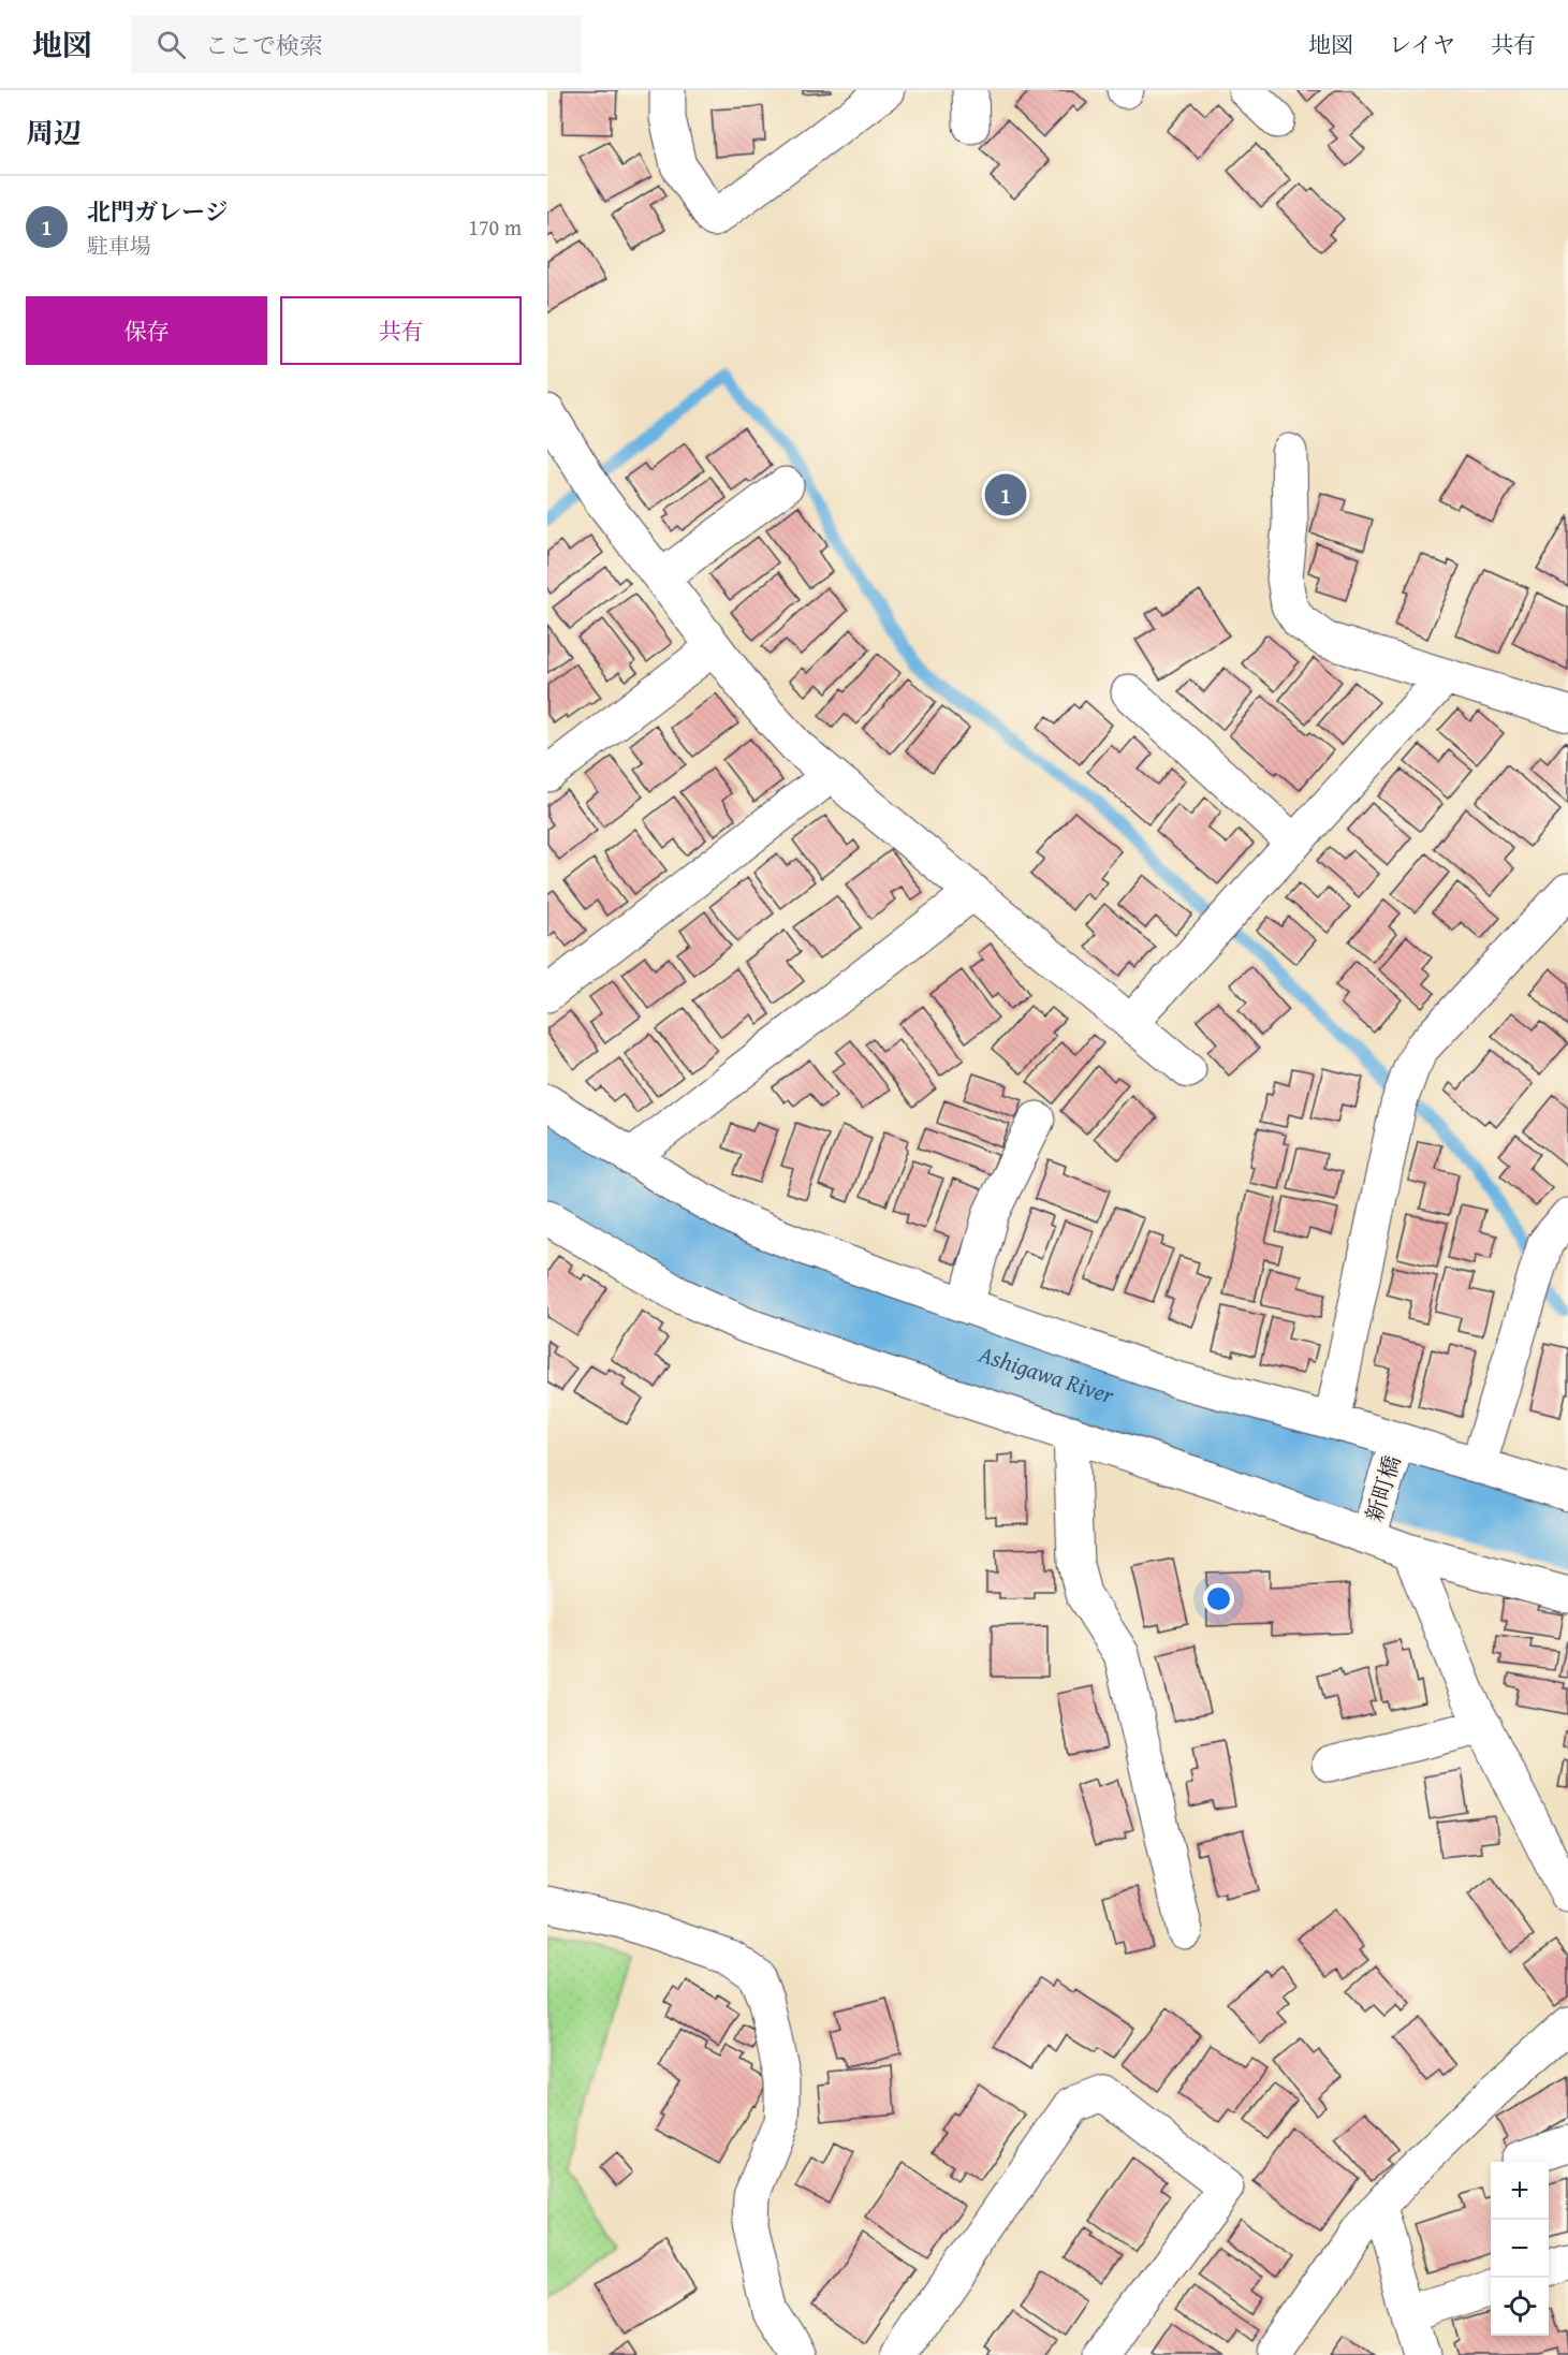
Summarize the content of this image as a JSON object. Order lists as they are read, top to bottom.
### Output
{
  "streets": {
    "street": ["新町橋"]
  },
  "water": ["Ashigawa River"],
  "page": {
    "header": "地図",
    "search": "ここで検索",
    "nav": ["地図", "レイヤ", "共有"],
    "heading": "周辺",
    "list": [
      {
        "mark": "1",
        "name": "北門ガレージ",
        "note": "駐車場",
        "value": "170 m"
      }
    ],
    "buttons": ["保存", "共有"],
    "pins": "1",
    "map_buttons": ["+", "−"]
  }
}
